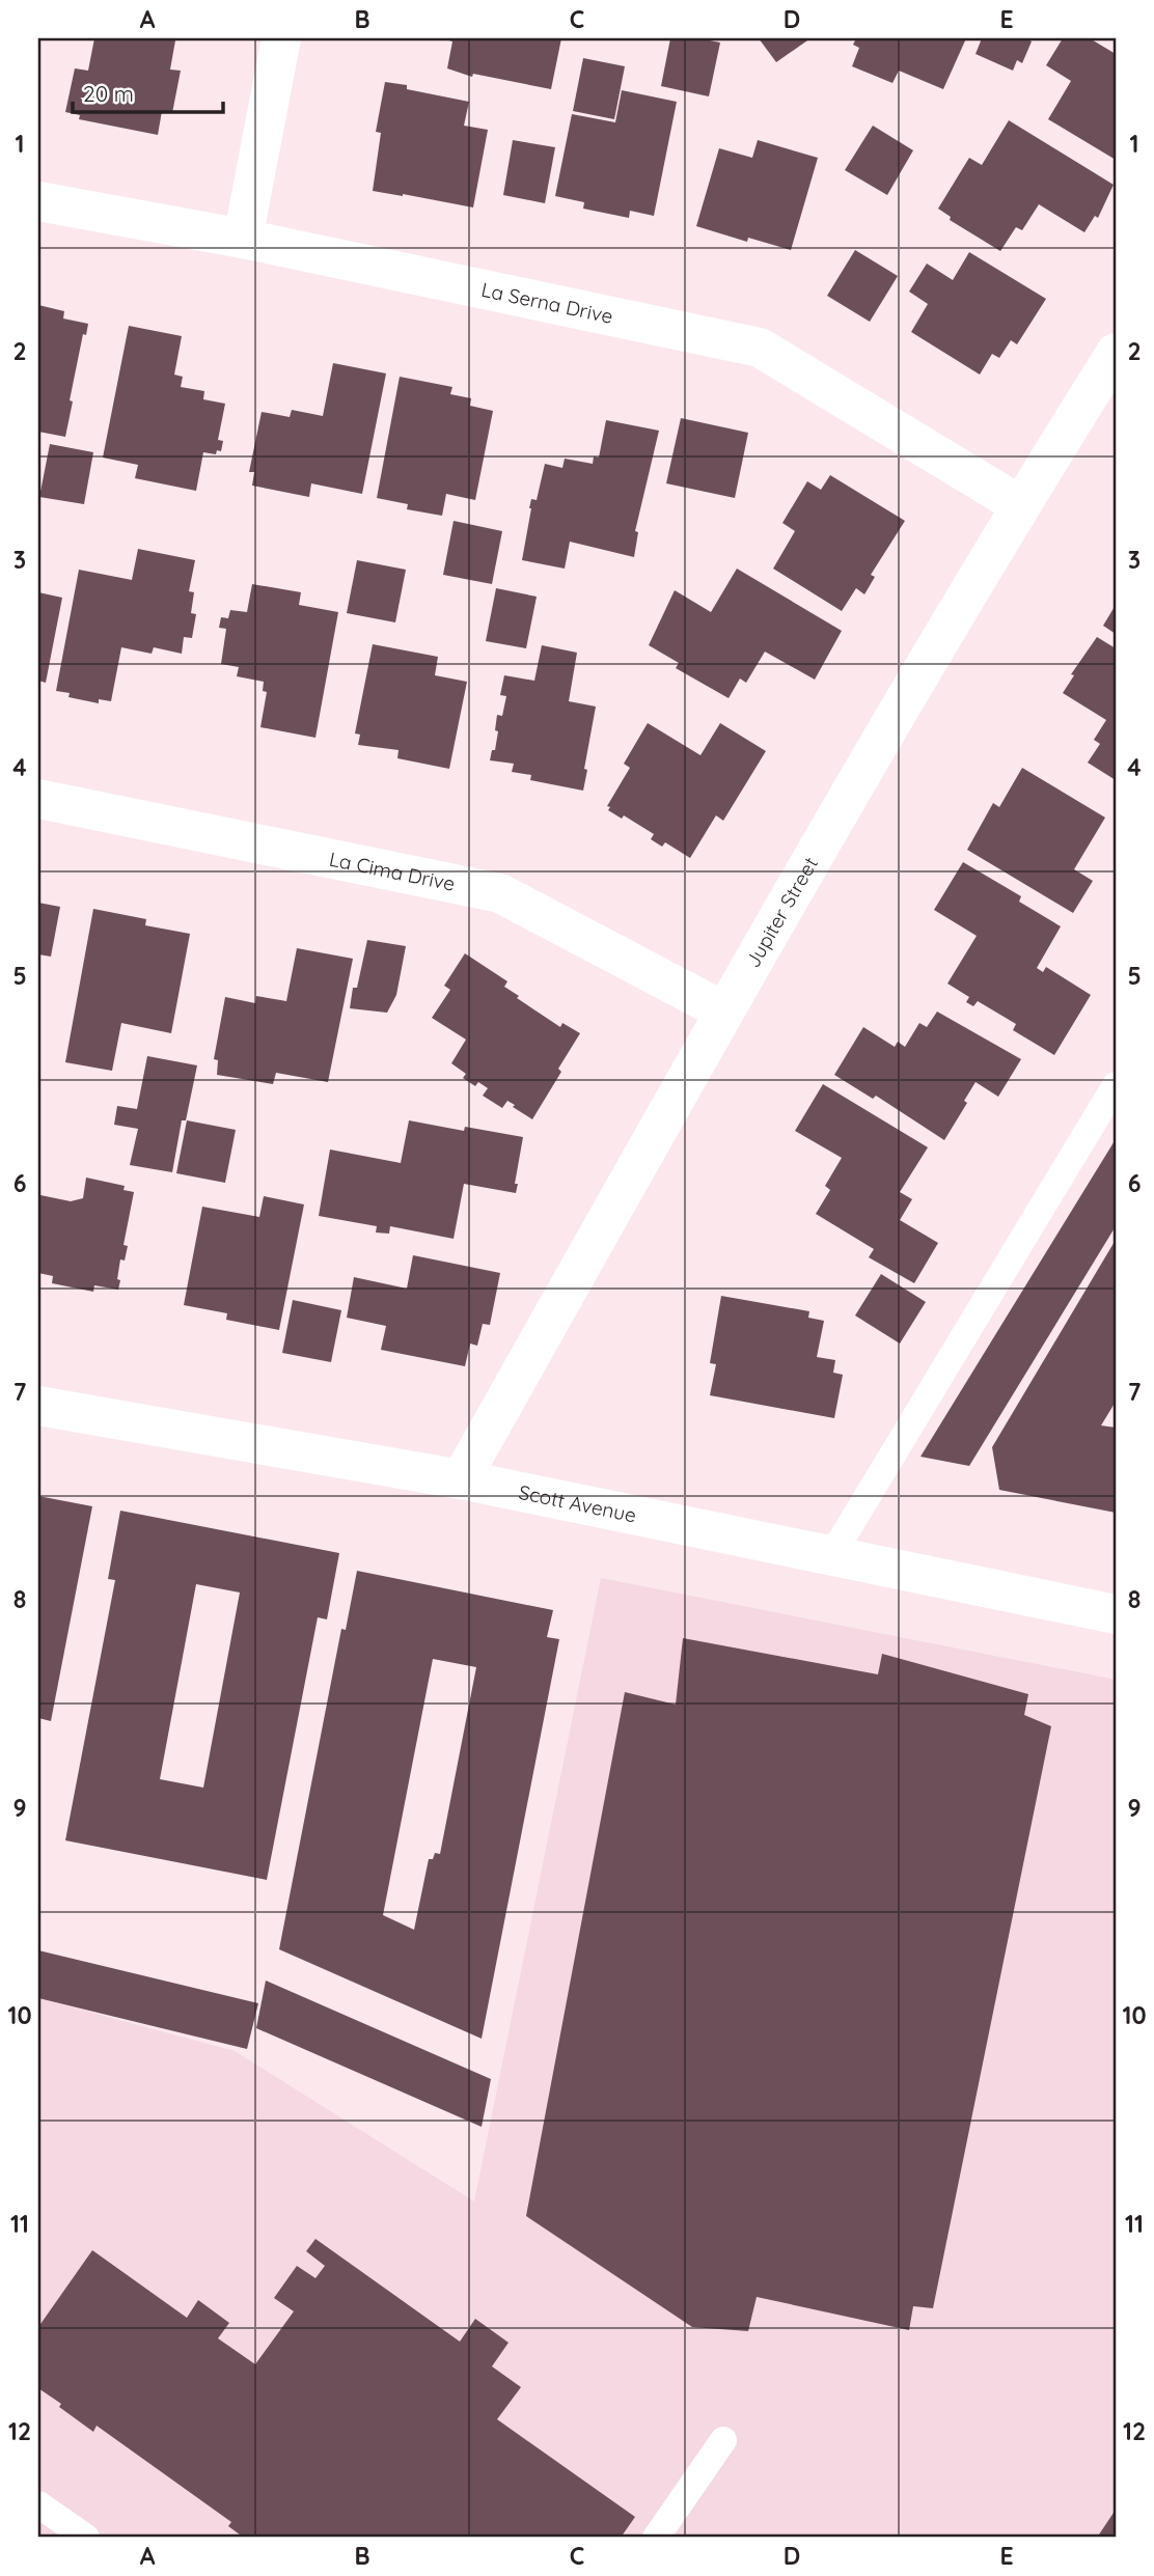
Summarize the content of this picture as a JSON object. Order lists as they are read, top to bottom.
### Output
{
  "streets": {
    "street": [
      "La Serna Drive",
      "La Cima Drive",
      "Jupiter Street",
      "Scott Avenue"
    ]
  },
  "crossings": [
    ["La Serna Drive", "Jupiter Street"],
    ["La Cima Drive", "Jupiter Street"],
    ["Jupiter Street", "Scott Avenue"]
  ],
  "scale_bar": "20 m",
  "grid": {
    "columns": [
      "A",
      "B",
      "C",
      "D",
      "E"
    ],
    "rows": [
      "1",
      "2",
      "3",
      "4",
      "5",
      "6",
      "7",
      "8",
      "9",
      "10",
      "11",
      "12"
    ]
  }
}
